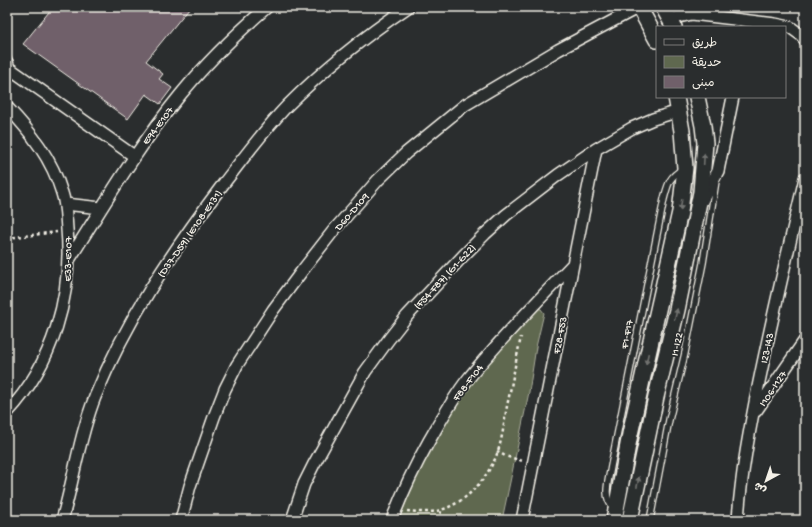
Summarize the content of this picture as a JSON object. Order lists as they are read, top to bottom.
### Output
{
  "streets": {
    "street": [
      "E94-E107",
      "D60-D109",
      "(D37-D59) (E108-E131)",
      "E33-E107",
      "(F54-F87) (G1-G22)",
      "F28-F53",
      "I23-I43",
      "F88-F104",
      "I106-I127"
    ],
    "lane": ["I1-I22"]
  },
  "crossings": [
    ["E94-E107", "E33-E107"],
    ["(F54-F87) (G1-G22)", "F28-F53"],
    ["F28-F53", "F88-F104"],
    ["I23-I43", "I106-I127"]
  ],
  "legend": ["طريق", "حديقة", "مبنى"],
  "north": "bottom left"
}
